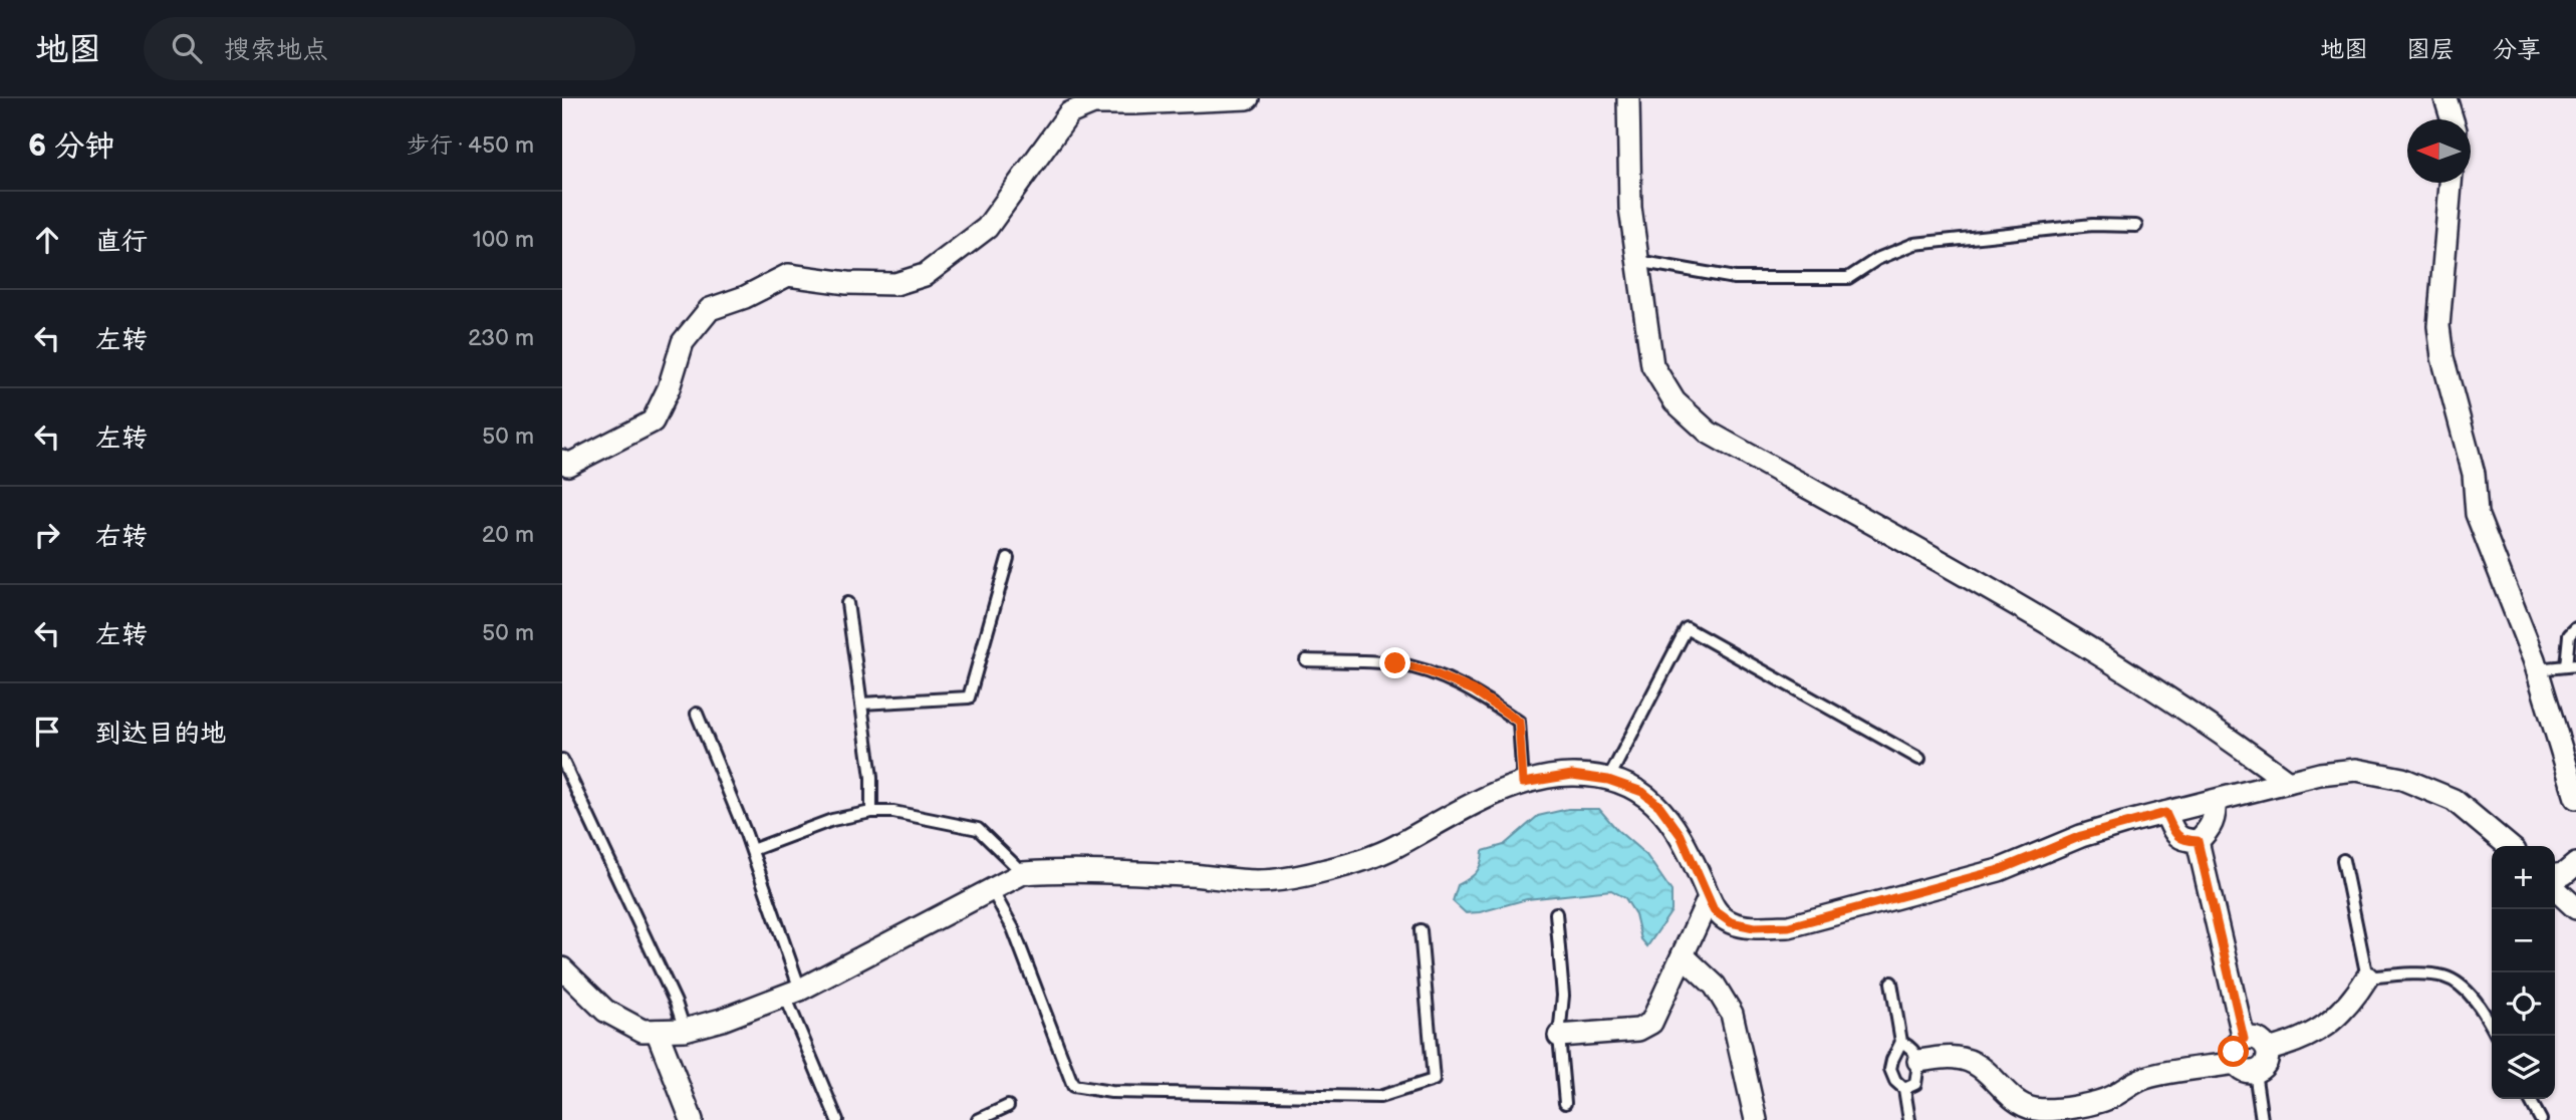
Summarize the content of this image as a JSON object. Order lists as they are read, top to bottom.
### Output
{
  "north": "left",
  "page": {
    "header": "地图",
    "search": "搜索地点",
    "nav": ["地图", "图层", "分享"],
    "heading": ["6 分钟", "步行 · 450 m"],
    "list": [
      ["直行", "100 m"],
      ["左转", "230 m"],
      ["左转", "50 m"],
      ["右转", "20 m"],
      ["左转", "50 m"],
      "到达目的地"
    ],
    "map_buttons": ["+", "−"]
  }
}
